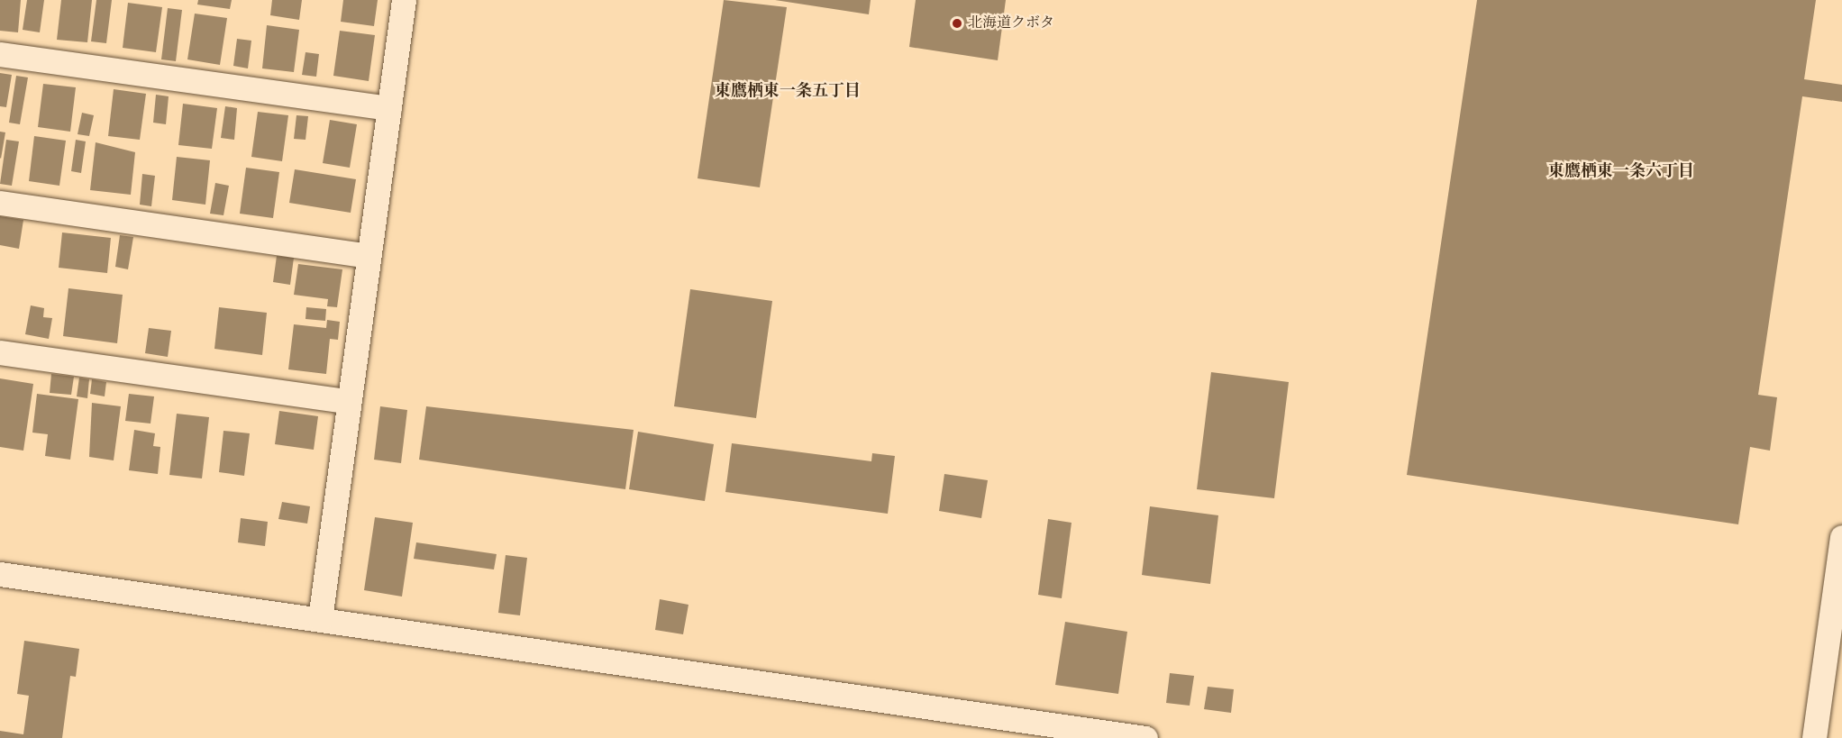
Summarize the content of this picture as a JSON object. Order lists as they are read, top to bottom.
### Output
{
  "districts": ["東鷹栖東一条五丁目", "東鷹栖東一条六丁目"],
  "places": ["北海道クボタ"]
}
